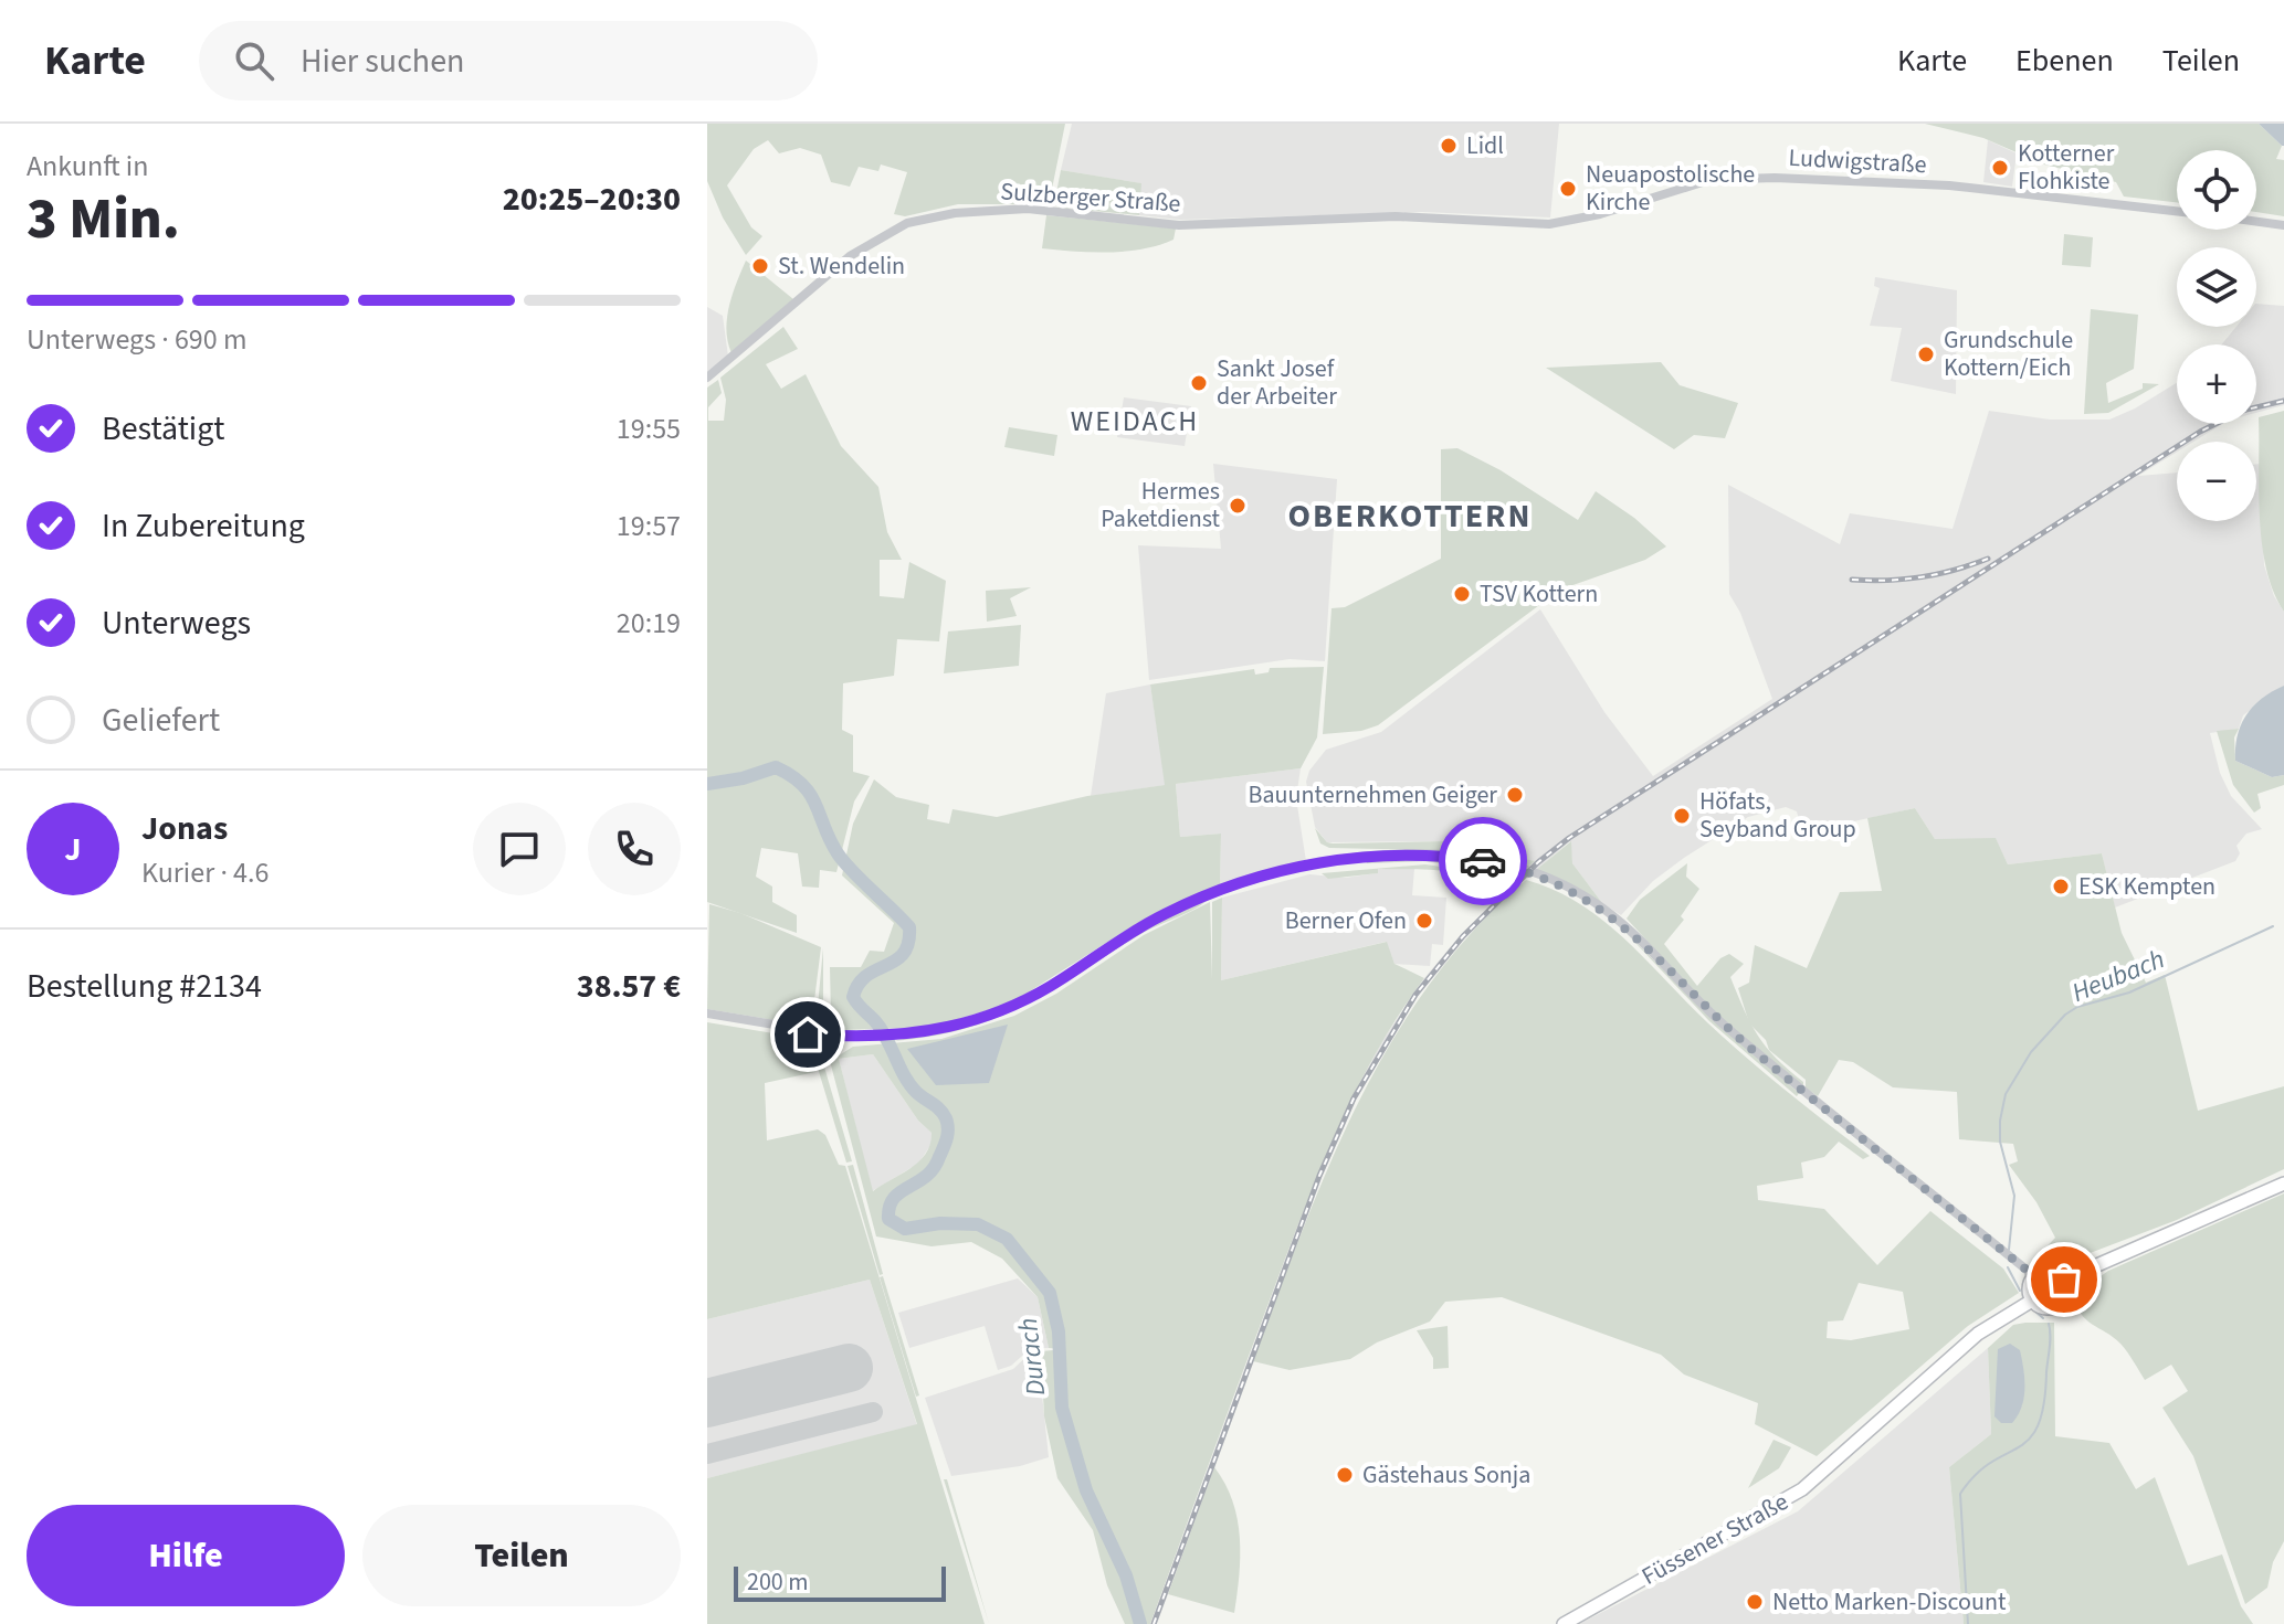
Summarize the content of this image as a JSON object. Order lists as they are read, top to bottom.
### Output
{
  "streets": {
    "main road": ["Füssener Straße"],
    "street": ["Ludwigstraße", "Sulzberger Straße"]
  },
  "crossings": [
    ["Ludwigstraße", "Sulzberger Straße"]
  ],
  "districts": ["WEIDACH", "OBERKOTTERN"],
  "water": ["Heubach", "Durach"],
  "places": [
    "Lidl",
    "Kotterner Flohkiste",
    "Neuapostolische Kirche",
    "St. Wendelin",
    "Grundschule Kottern/Eich",
    "Sankt Josef der Arbeiter",
    "Hermes Paketdienst",
    "TSV Kottern",
    "Bauunternehmen Geiger",
    "Höfats, Seyband Group",
    "ESK Kempten",
    "Berner Ofen",
    "Gästehaus Sonja",
    "Netto Marken-Discount"
  ],
  "scale_bar": "200 m",
  "page": {
    "header": "Karte",
    "search": "Hier suchen",
    "nav": ["Karte", "Ebenen", "Teilen"],
    "heading": ["3 Min.", "Ankunft in", "20:25–20:30"],
    "panel": [
      "Jonas",
      "Kurier · 4.6",
      "Bestellung #2134",
      "38.57 €"
    ],
    "map_buttons": ["+", "−"],
    "bar": "Unterwegs · 690 m",
    "list": [
      ["Bestätigt", "19:55"],
      ["In Zubereitung", "19:57"],
      ["Unterwegs", "20:19"],
      "Geliefert"
    ],
    "round": "J",
    "buttons": ["Hilfe", "Teilen"],
    "scale": "200 m"
  }
}
